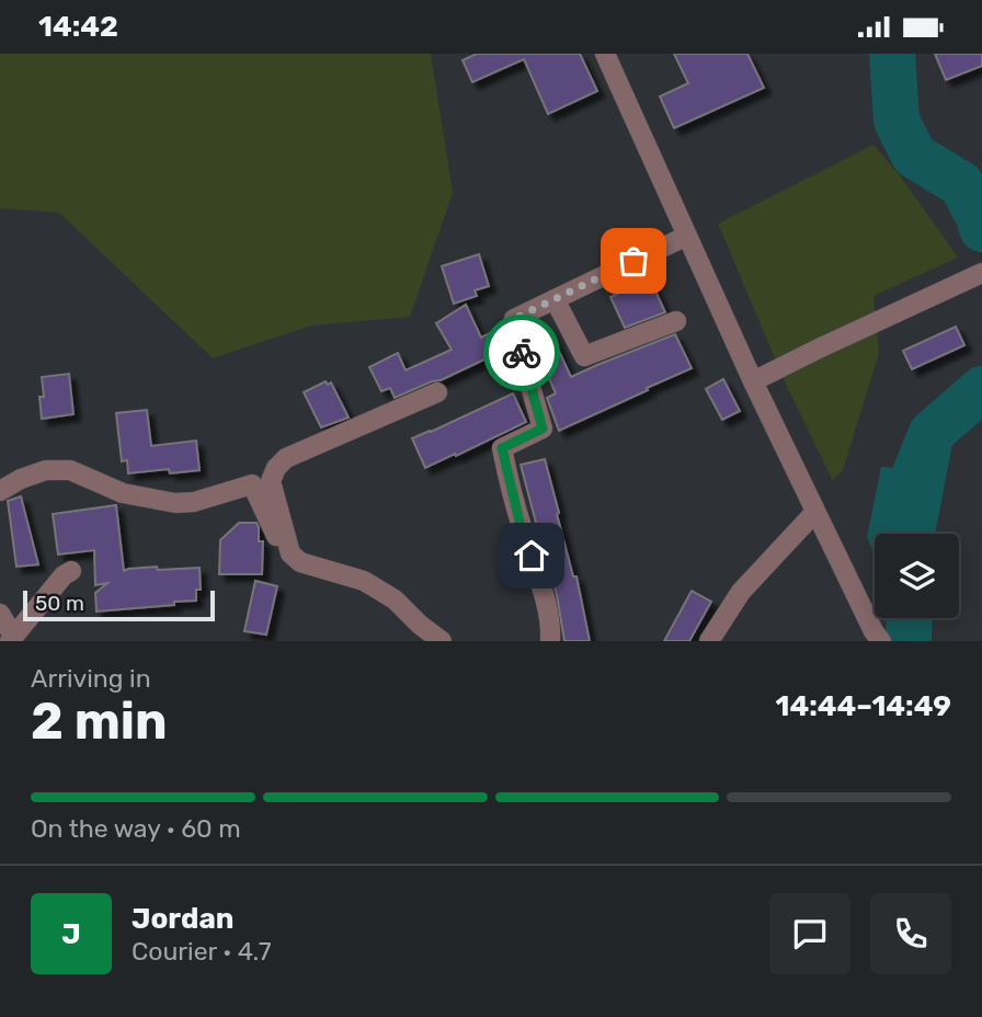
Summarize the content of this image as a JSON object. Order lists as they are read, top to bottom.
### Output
{
  "scale_bar": "50 m",
  "page": {
    "status": "14:42",
    "scale": "50 m",
    "heading": ["2 min", "Arriving in", "14:44–14:49"],
    "panel": ["Jordan", "Courier · 4.7"],
    "bar": "On the way · 60 m",
    "round": "J"
  }
}
